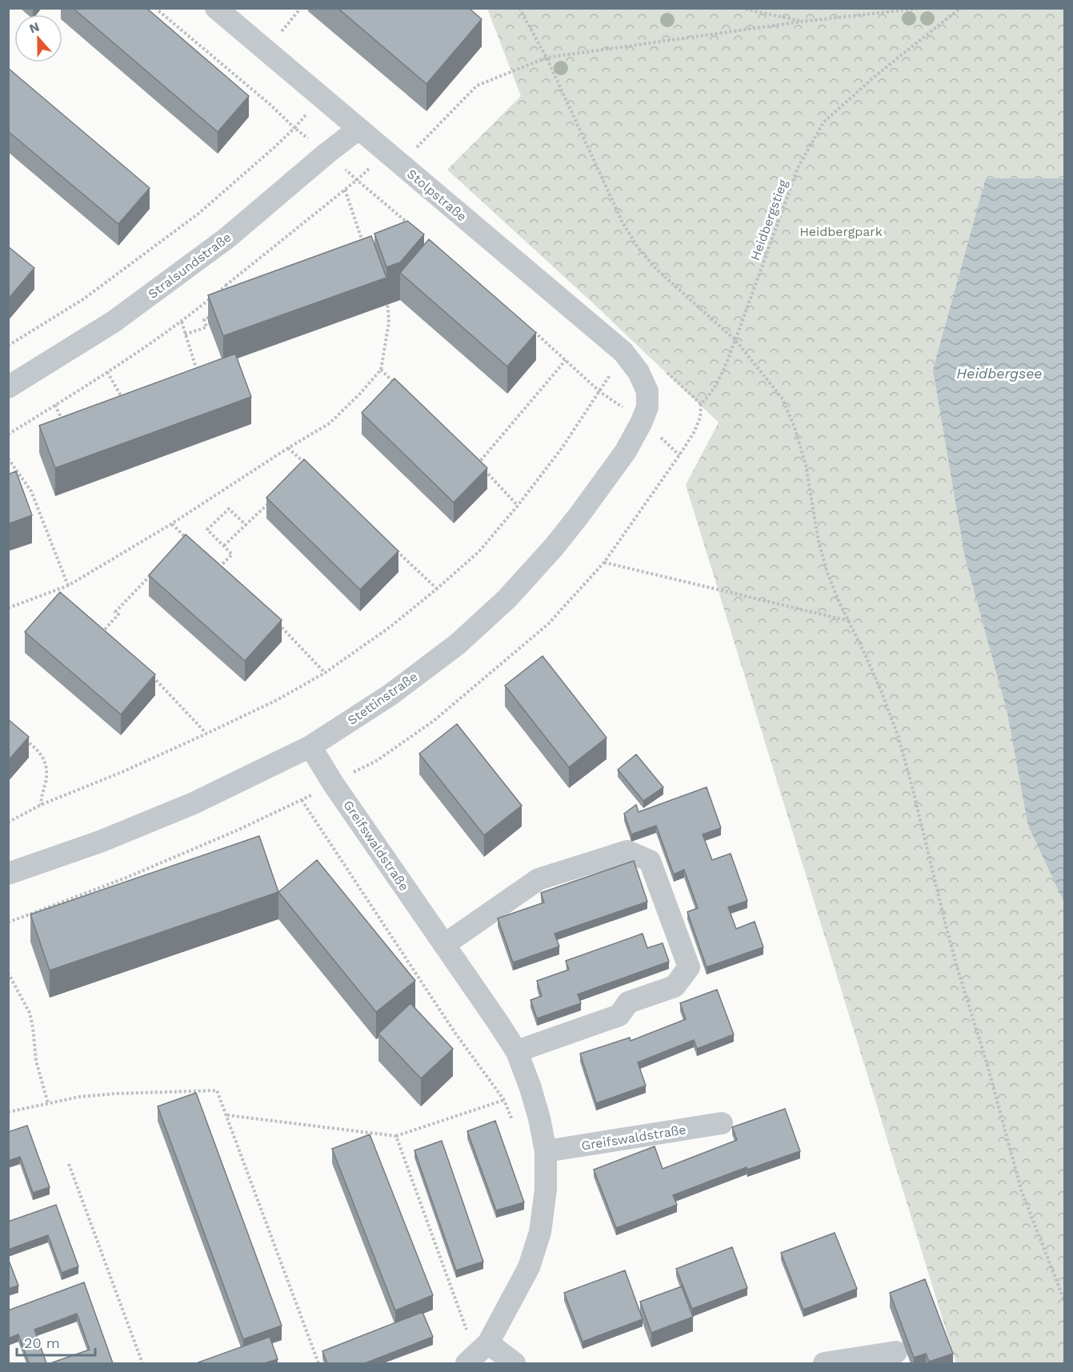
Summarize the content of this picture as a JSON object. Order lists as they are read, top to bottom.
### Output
{
  "streets": {
    "street": [
      "Stolpstraße",
      "Stralsundstraße",
      "Stettinstraße",
      "Greifswaldstraße"
    ],
    "path": ["Heidbergstieg"]
  },
  "crossings": [
    ["Stolpstraße", "Stralsundstraße"],
    ["Stolpstraße", "Stettinstraße"],
    ["Stettinstraße", "Greifswaldstraße"]
  ],
  "water": ["Heidbergsee"],
  "parks": ["Heidbergpark"],
  "scale_bar": "20 m",
  "north": "top"
}
